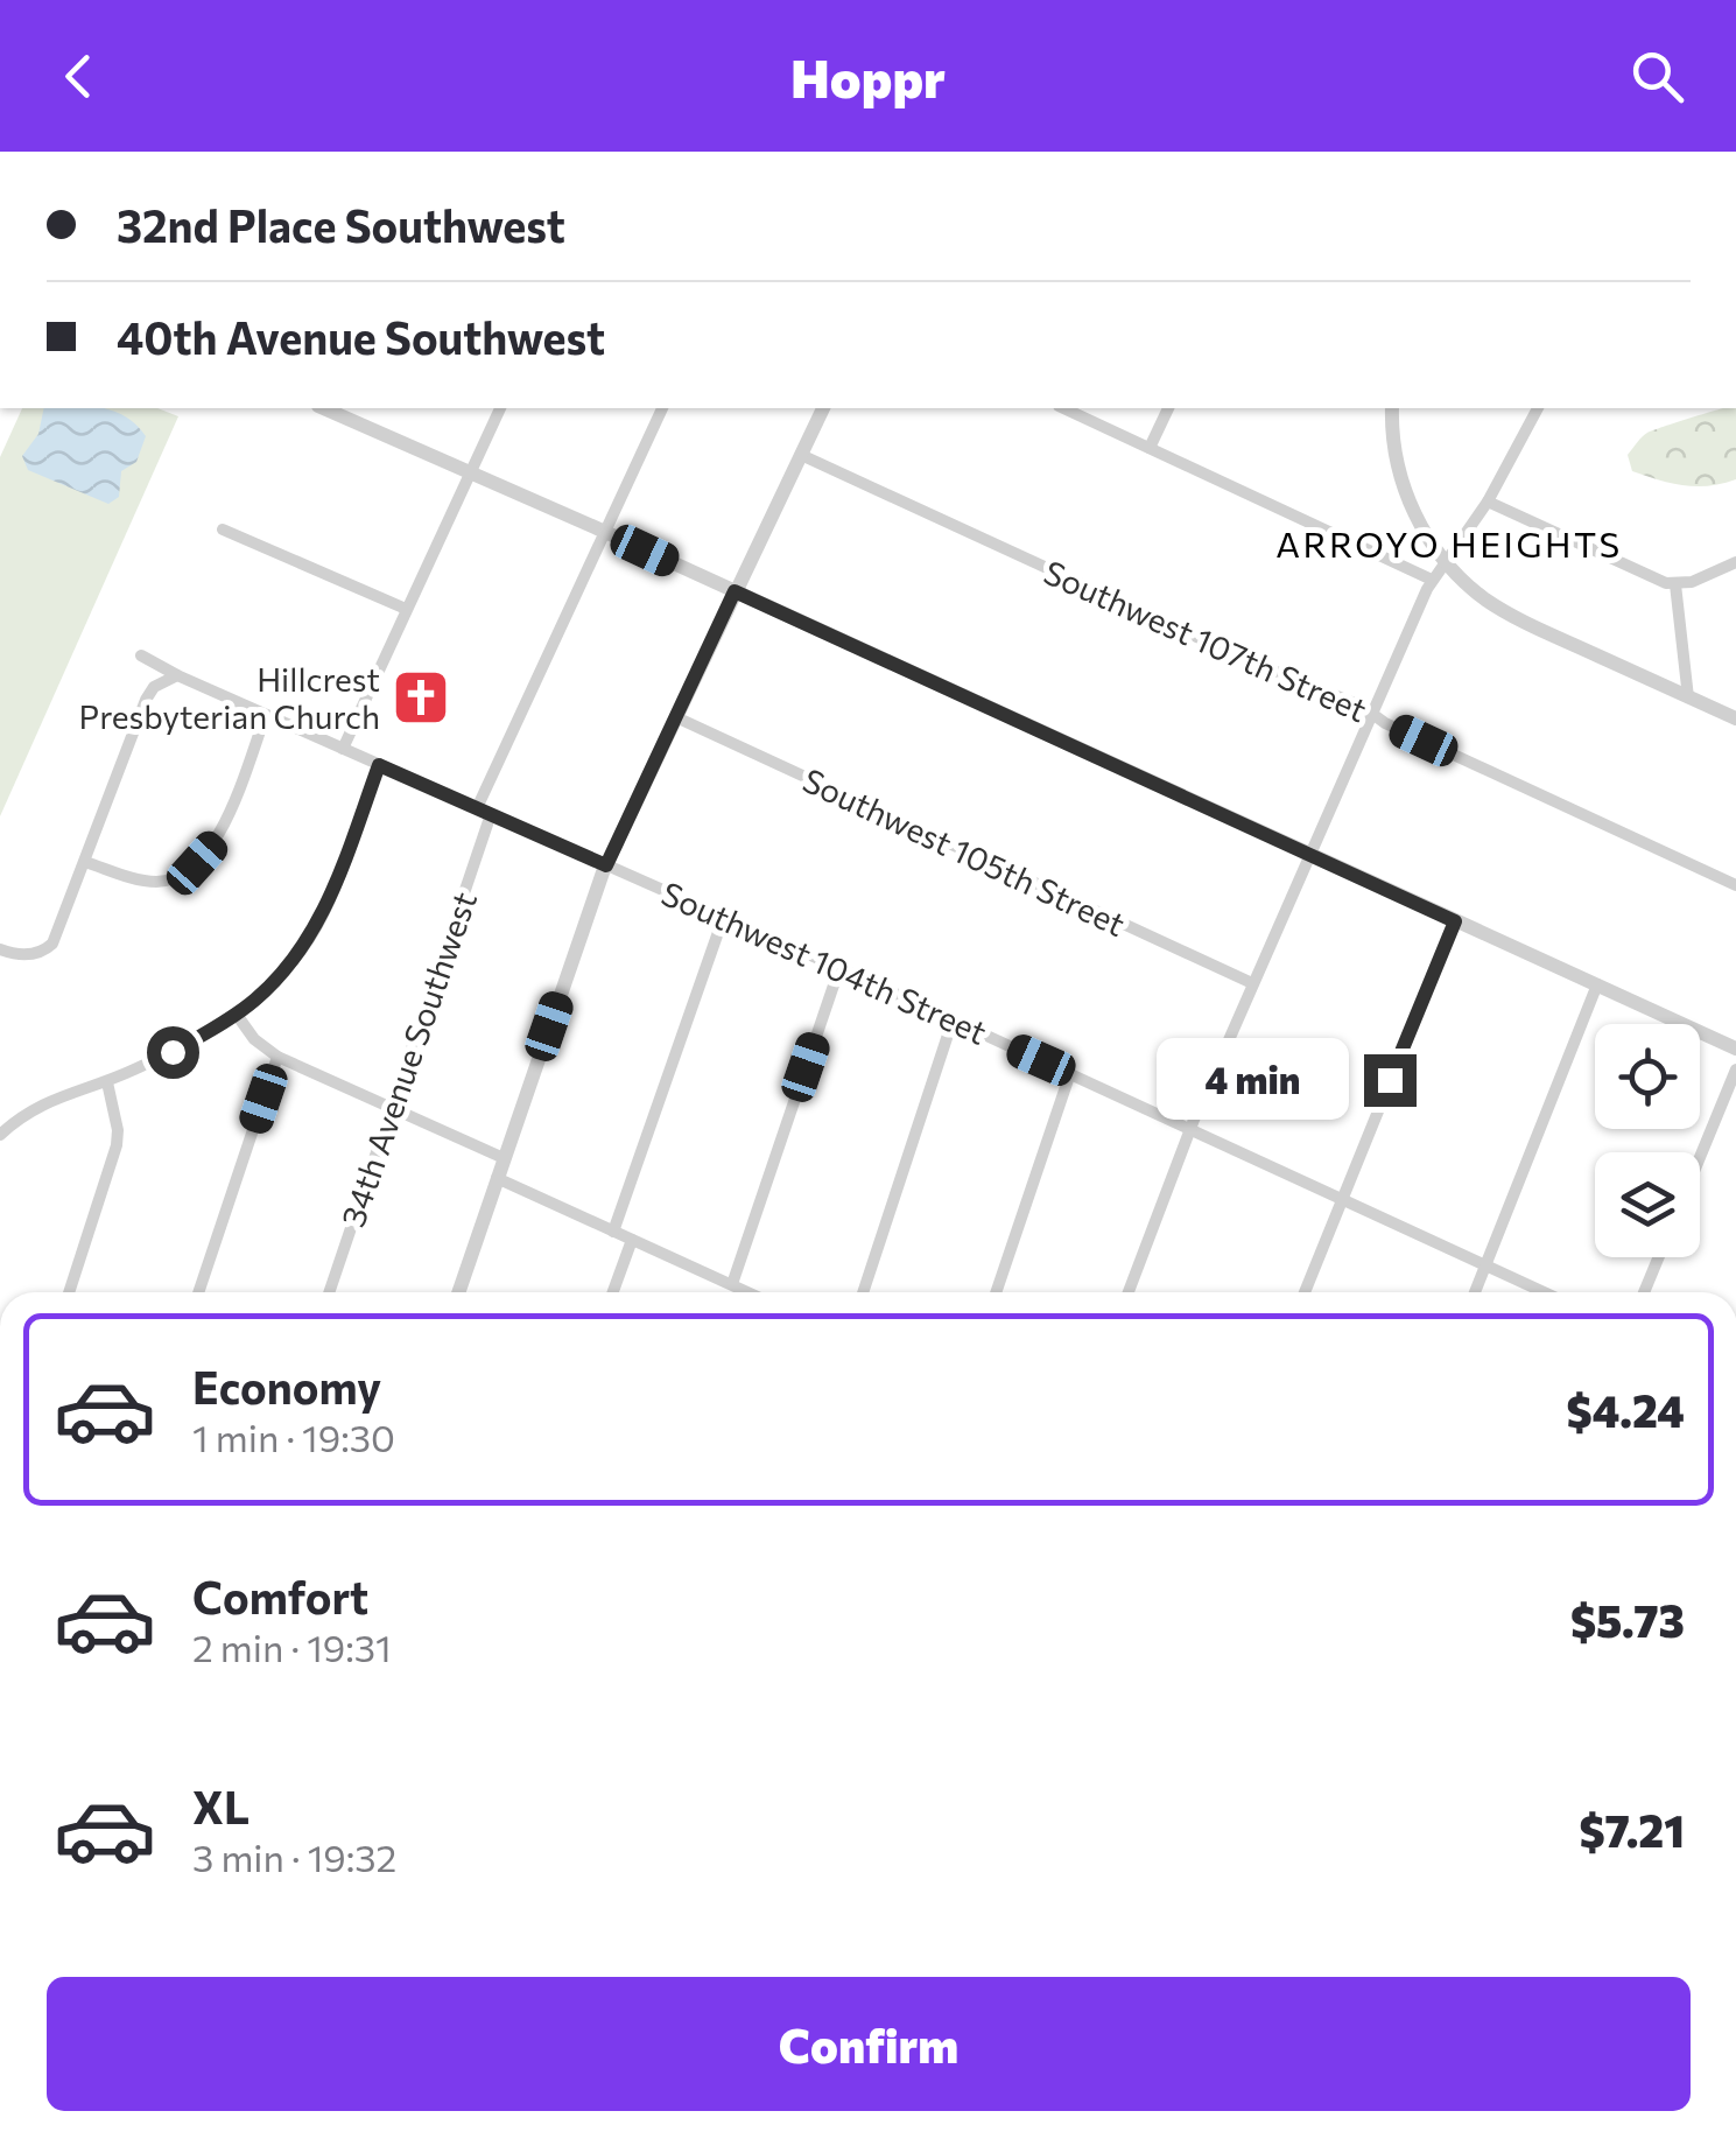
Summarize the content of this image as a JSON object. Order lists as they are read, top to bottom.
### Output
{
  "streets": {
    "street": [
      "Southwest 107th Street",
      "Southwest 105th Street",
      "Southwest 104th Street",
      "34th Avenue Southwest"
    ]
  },
  "crossings": [
    ["Southwest 104th Street", "34th Avenue Southwest"]
  ],
  "districts": ["ARROYO HEIGHTS"],
  "places": {
    "church": ["Hillcrest Presbyterian Church"]
  },
  "page": {
    "header": "Hoppr",
    "banner": ["32nd Place Southwest", "40th Avenue Southwest"],
    "bubble": "4 min",
    "list": [
      {
        "name": "Economy",
        "note": "1 min · 19:30",
        "value": "$4.24"
      },
      {
        "name": "Comfort",
        "note": "2 min · 19:31",
        "value": "$5.73"
      },
      {
        "name": "XL",
        "note": "3 min · 19:32",
        "value": "$7.21"
      }
    ],
    "buttons": "Confirm"
  }
}
